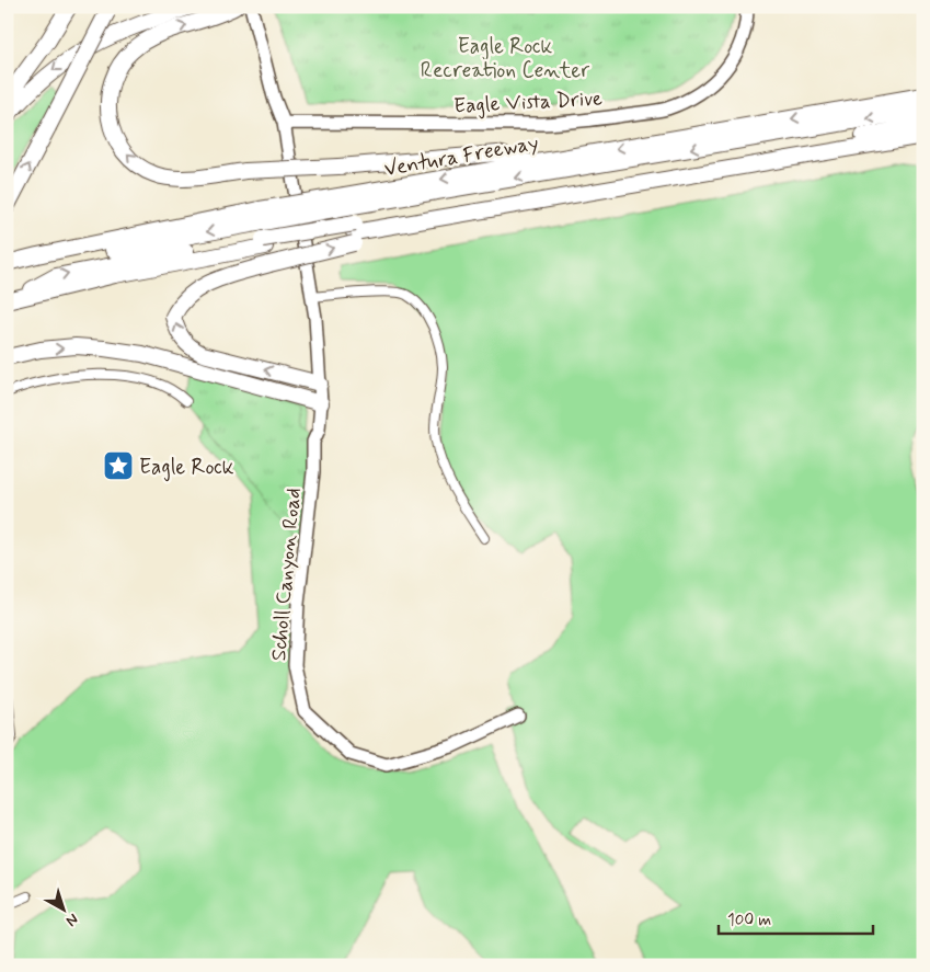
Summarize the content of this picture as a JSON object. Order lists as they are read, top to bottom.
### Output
{
  "streets": {
    "highway": ["Ventura Freeway"],
    "street": ["Eagle Vista Drive", "Scholl Canyon Road"]
  },
  "crossings": [
    ["Eagle Vista Drive", "Scholl Canyon Road"]
  ],
  "parks": ["Eagle Rock Recreation Center"],
  "places": {
    "place": ["Eagle Rock"]
  },
  "scale_bar": "100 m",
  "north": "bottom right"
}
